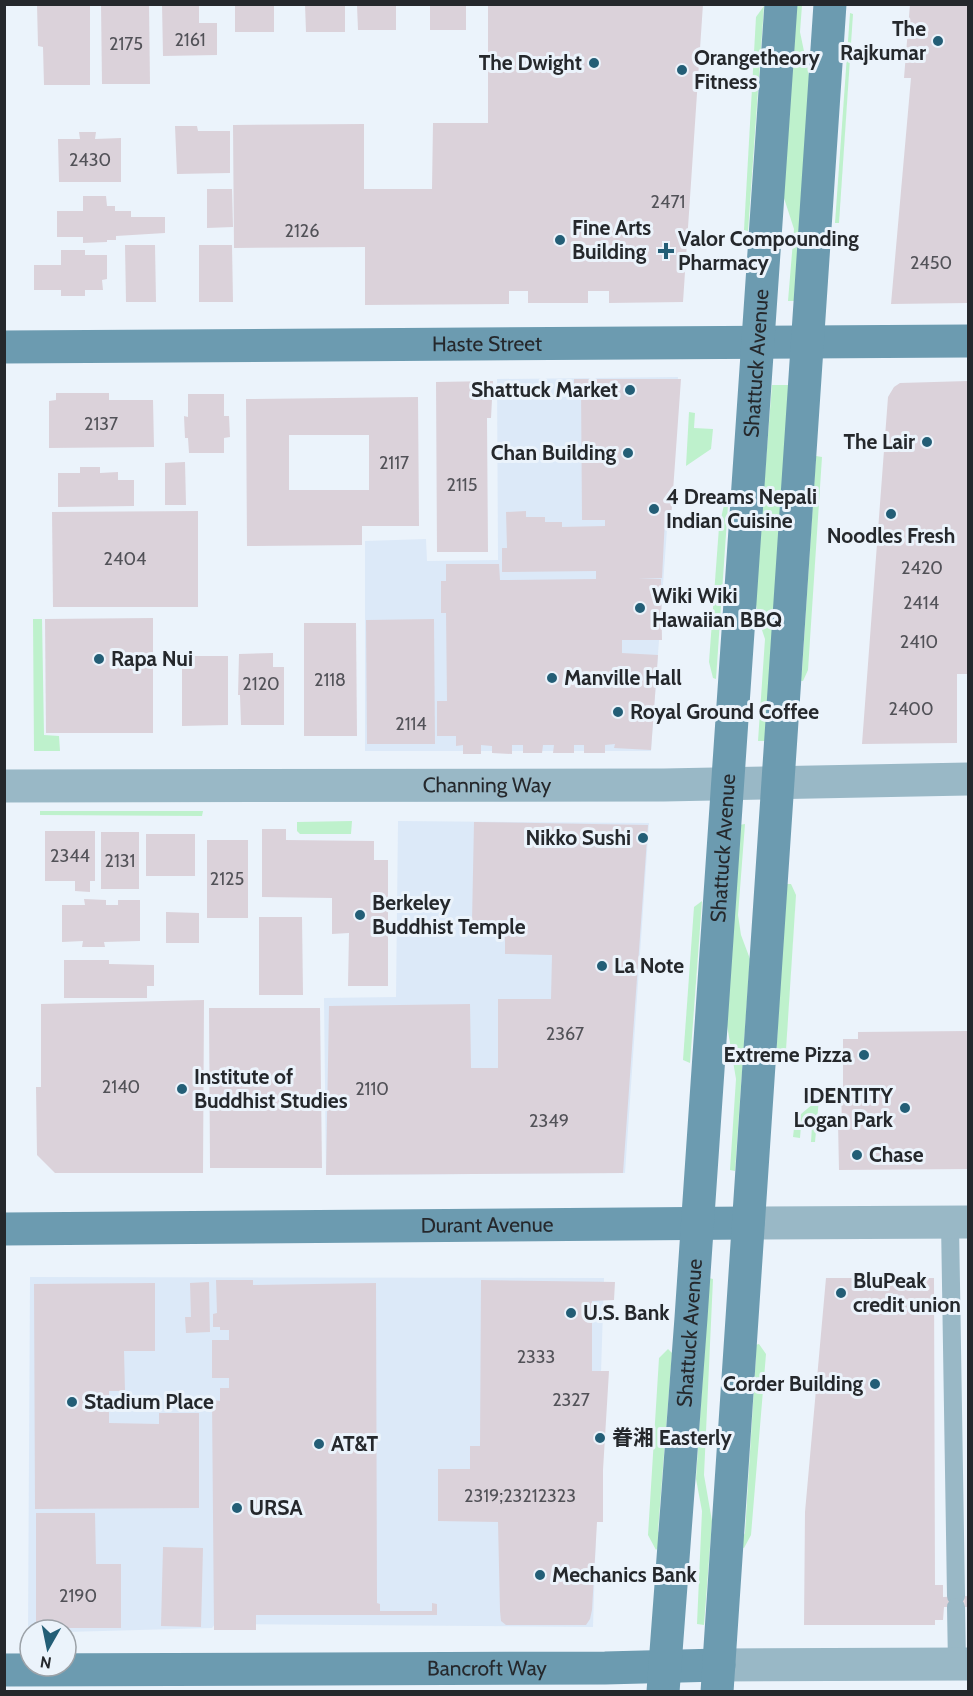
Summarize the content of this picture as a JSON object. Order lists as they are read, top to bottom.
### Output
{
  "streets": {
    "main road": [
      "Haste Street",
      "Shattuck Avenue",
      "Durant Avenue",
      "Bancroft Way"
    ],
    "street": ["Channing Way"]
  },
  "crossings": [
    ["Haste Street", "Shattuck Avenue"],
    ["Shattuck Avenue", "Channing Way"],
    ["Shattuck Avenue", "Durant Avenue"],
    ["Shattuck Avenue", "Bancroft Way"]
  ],
  "places": {
    "other": [
      "The Rajkumar",
      "The Dwight",
      "Orangetheory Fitness",
      "Fine Arts Building",
      "Shattuck Market",
      "The Lair",
      "Chan Building",
      "4 Dreams Nepali Indian Cuisine",
      "Noodles Fresh",
      "Wiki Wiki Hawaiian BBQ",
      "Rapa Nui",
      "Manville Hall",
      "Royal Ground Coffee",
      "Nikko Sushi",
      "Berkeley Buddhist Temple",
      "La Note",
      "Extreme Pizza",
      "Institute of Buddhist Studies",
      "IDENTITY Logan Park",
      "Chase",
      "BluPeak credit union",
      "U.S. Bank",
      "Corder Building",
      "Stadium Place",
      "眷湘 Easterly",
      "AT&T",
      "URSA",
      "Mechanics Bank"
    ],
    "health": ["Valor Compounding Pharmacy"]
  },
  "house_numbers": [
    "2161",
    "2175",
    "2430",
    "2471",
    "2126",
    "2450",
    "2137",
    "2117",
    "2115",
    "2404",
    "2420",
    "2414",
    "2410",
    "2118",
    "2120",
    "2400",
    "2114",
    "2344",
    "2131",
    "2125",
    "2367",
    "2140",
    "2110",
    "2349",
    "2333",
    "2327",
    "2319;23212323",
    "2190"
  ],
  "north": "bottom"
}
